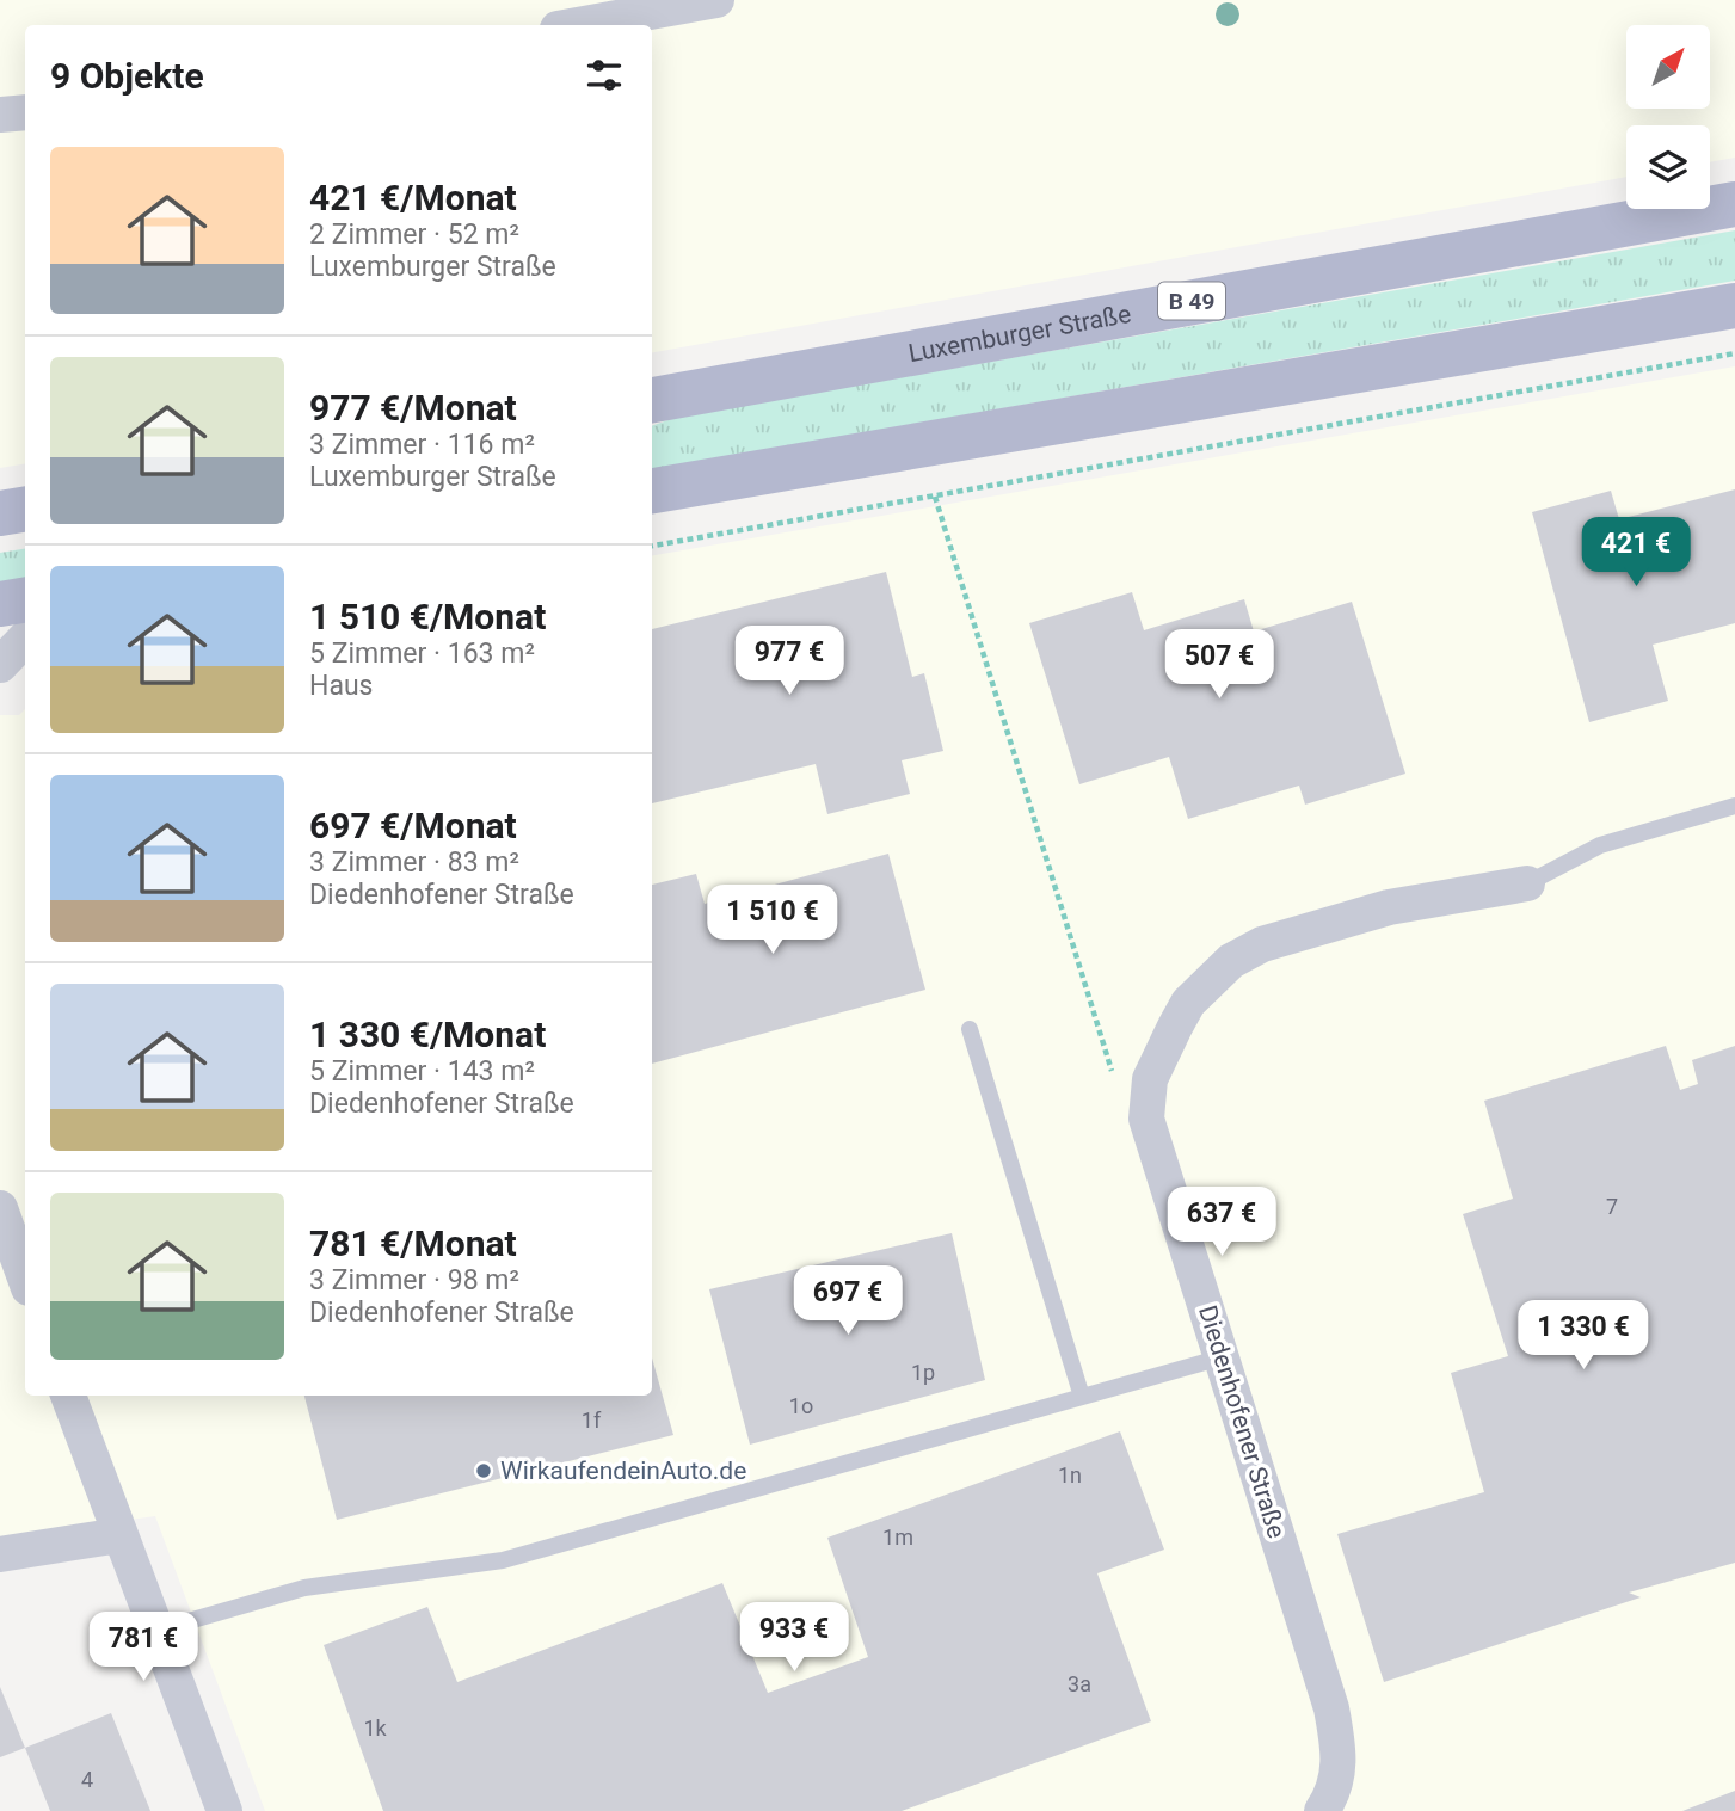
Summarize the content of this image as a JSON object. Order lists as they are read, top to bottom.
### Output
{
  "streets": {
    "main road": ["B 49", "Luxemburger Straße"],
    "street": ["Diedenhofener Straße"]
  },
  "places": ["WirkaufendeinAuto.de"],
  "house_numbers": [
    "7",
    "1p",
    "1o",
    "1f",
    "1n",
    "1m",
    "3a",
    "1k",
    "4"
  ],
  "north": "top right",
  "page": {
    "heading": "9 Objekte",
    "list": [
      {
        "name": "421 €/Monat",
        "note": "2 Zimmer · 52 m² · Luxemburger Straße"
      },
      {
        "name": "977 €/Monat",
        "note": "3 Zimmer · 116 m² · Luxemburger Straße"
      },
      {
        "name": "1 510 €/Monat",
        "note": "5 Zimmer · 163 m² · Haus"
      },
      {
        "name": "697 €/Monat",
        "note": "3 Zimmer · 83 m² · Diedenhofener Straße"
      },
      {
        "name": "1 330 €/Monat",
        "note": "5 Zimmer · 143 m² · Diedenhofener Straße"
      },
      {
        "name": "781 €/Monat",
        "note": "3 Zimmer · 98 m² · Diedenhofener Straße"
      }
    ],
    "price": [
      "421 €",
      "977 €",
      "507 €",
      "1 510 €",
      "637 €",
      "697 €",
      "1 330 €",
      "933 €",
      "781 €"
    ]
  }
}
